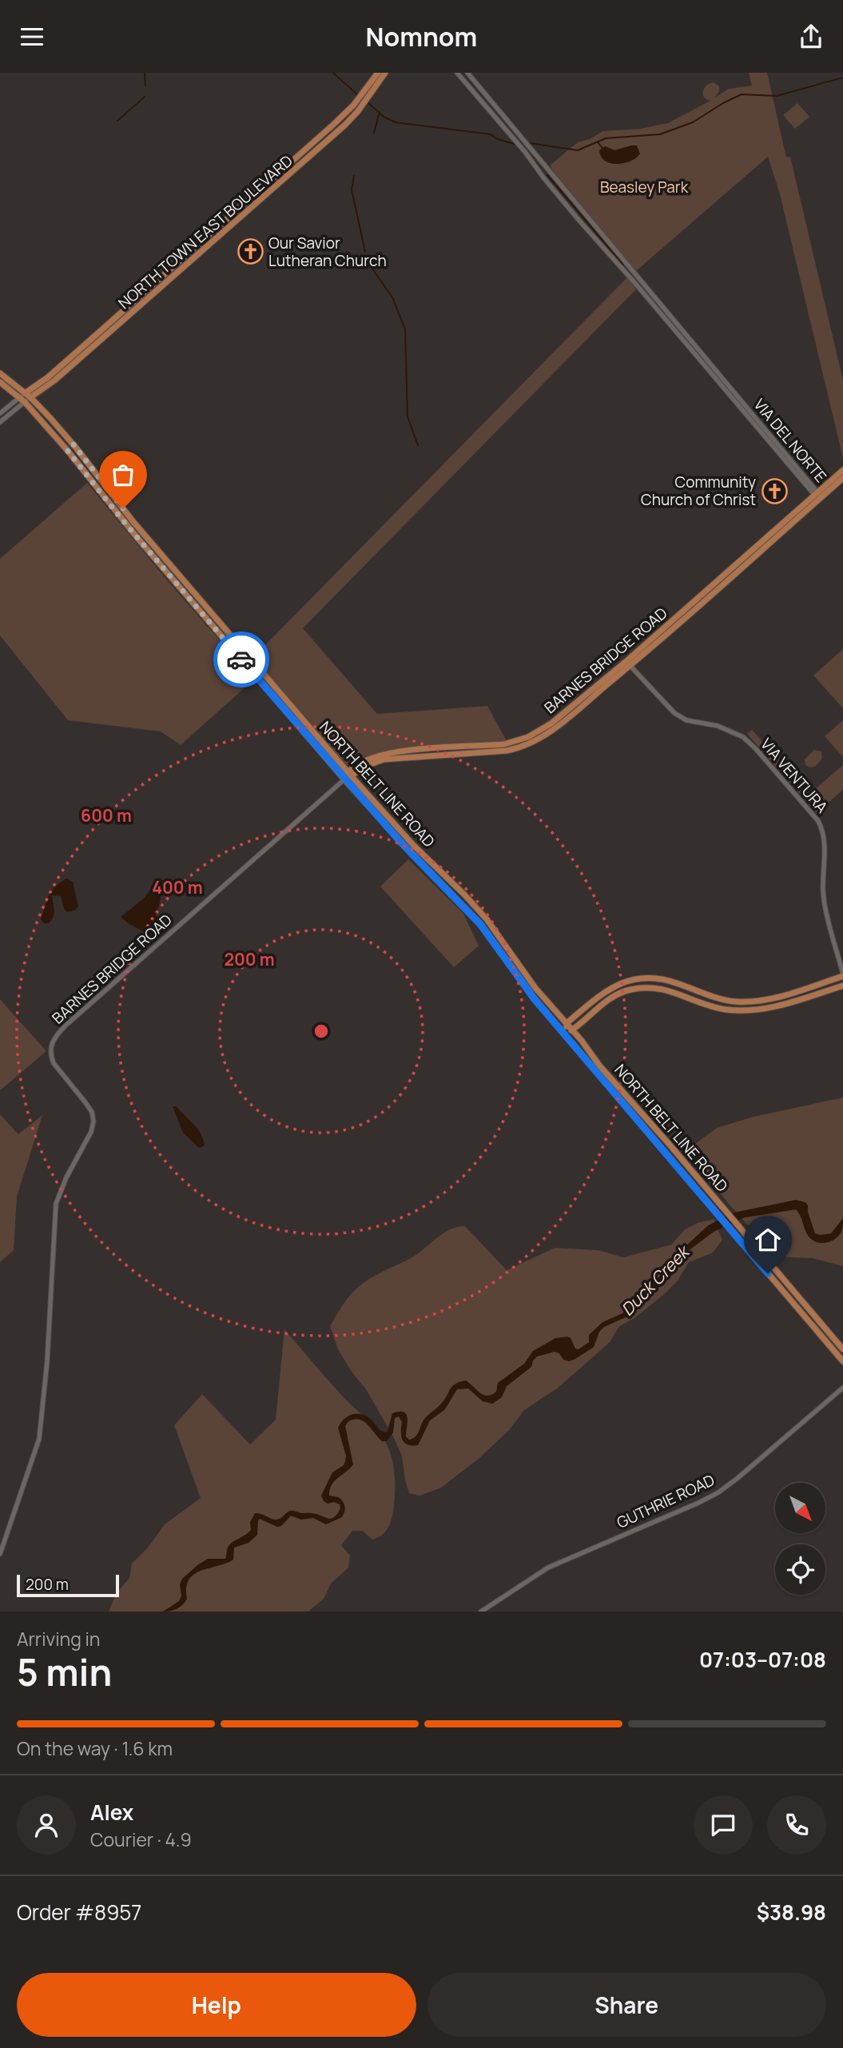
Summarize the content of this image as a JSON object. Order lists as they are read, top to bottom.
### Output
{
  "streets": {
    "main road": ["NORTH TOWN EAST BOULEVARD", "BARNES BRIDGE ROAD", "NORTH BELT LINE ROAD"],
    "street": ["VIA DEL NORTE", "VIA VENTURA", "GUTHRIE ROAD"]
  },
  "crossings": [
    ["NORTH TOWN EAST BOULEVARD", "NORTH BELT LINE ROAD"],
    ["VIA DEL NORTE", "BARNES BRIDGE ROAD"],
    ["BARNES BRIDGE ROAD", "VIA VENTURA"],
    ["BARNES BRIDGE ROAD", "NORTH BELT LINE ROAD"]
  ],
  "water": ["Duck Creek"],
  "parks": ["Beasley Park"],
  "places": {
    "church": ["Our Savior Lutheran Church", "Community Church of Christ"]
  },
  "scale_bar": "200 m",
  "north": "bottom right",
  "page": {
    "header": "Nomnom",
    "scale": "200 m",
    "heading": ["5 min", "Arriving in", "07:03–07:08"],
    "panel": [
      "Alex",
      "Courier · 4.9",
      "Order #8957",
      "$38.98"
    ],
    "bar": "On the way · 1.6 km",
    "buttons": ["Help", "Share"]
  },
  "rings": ["600 m", "400 m", "200 m"]
}
